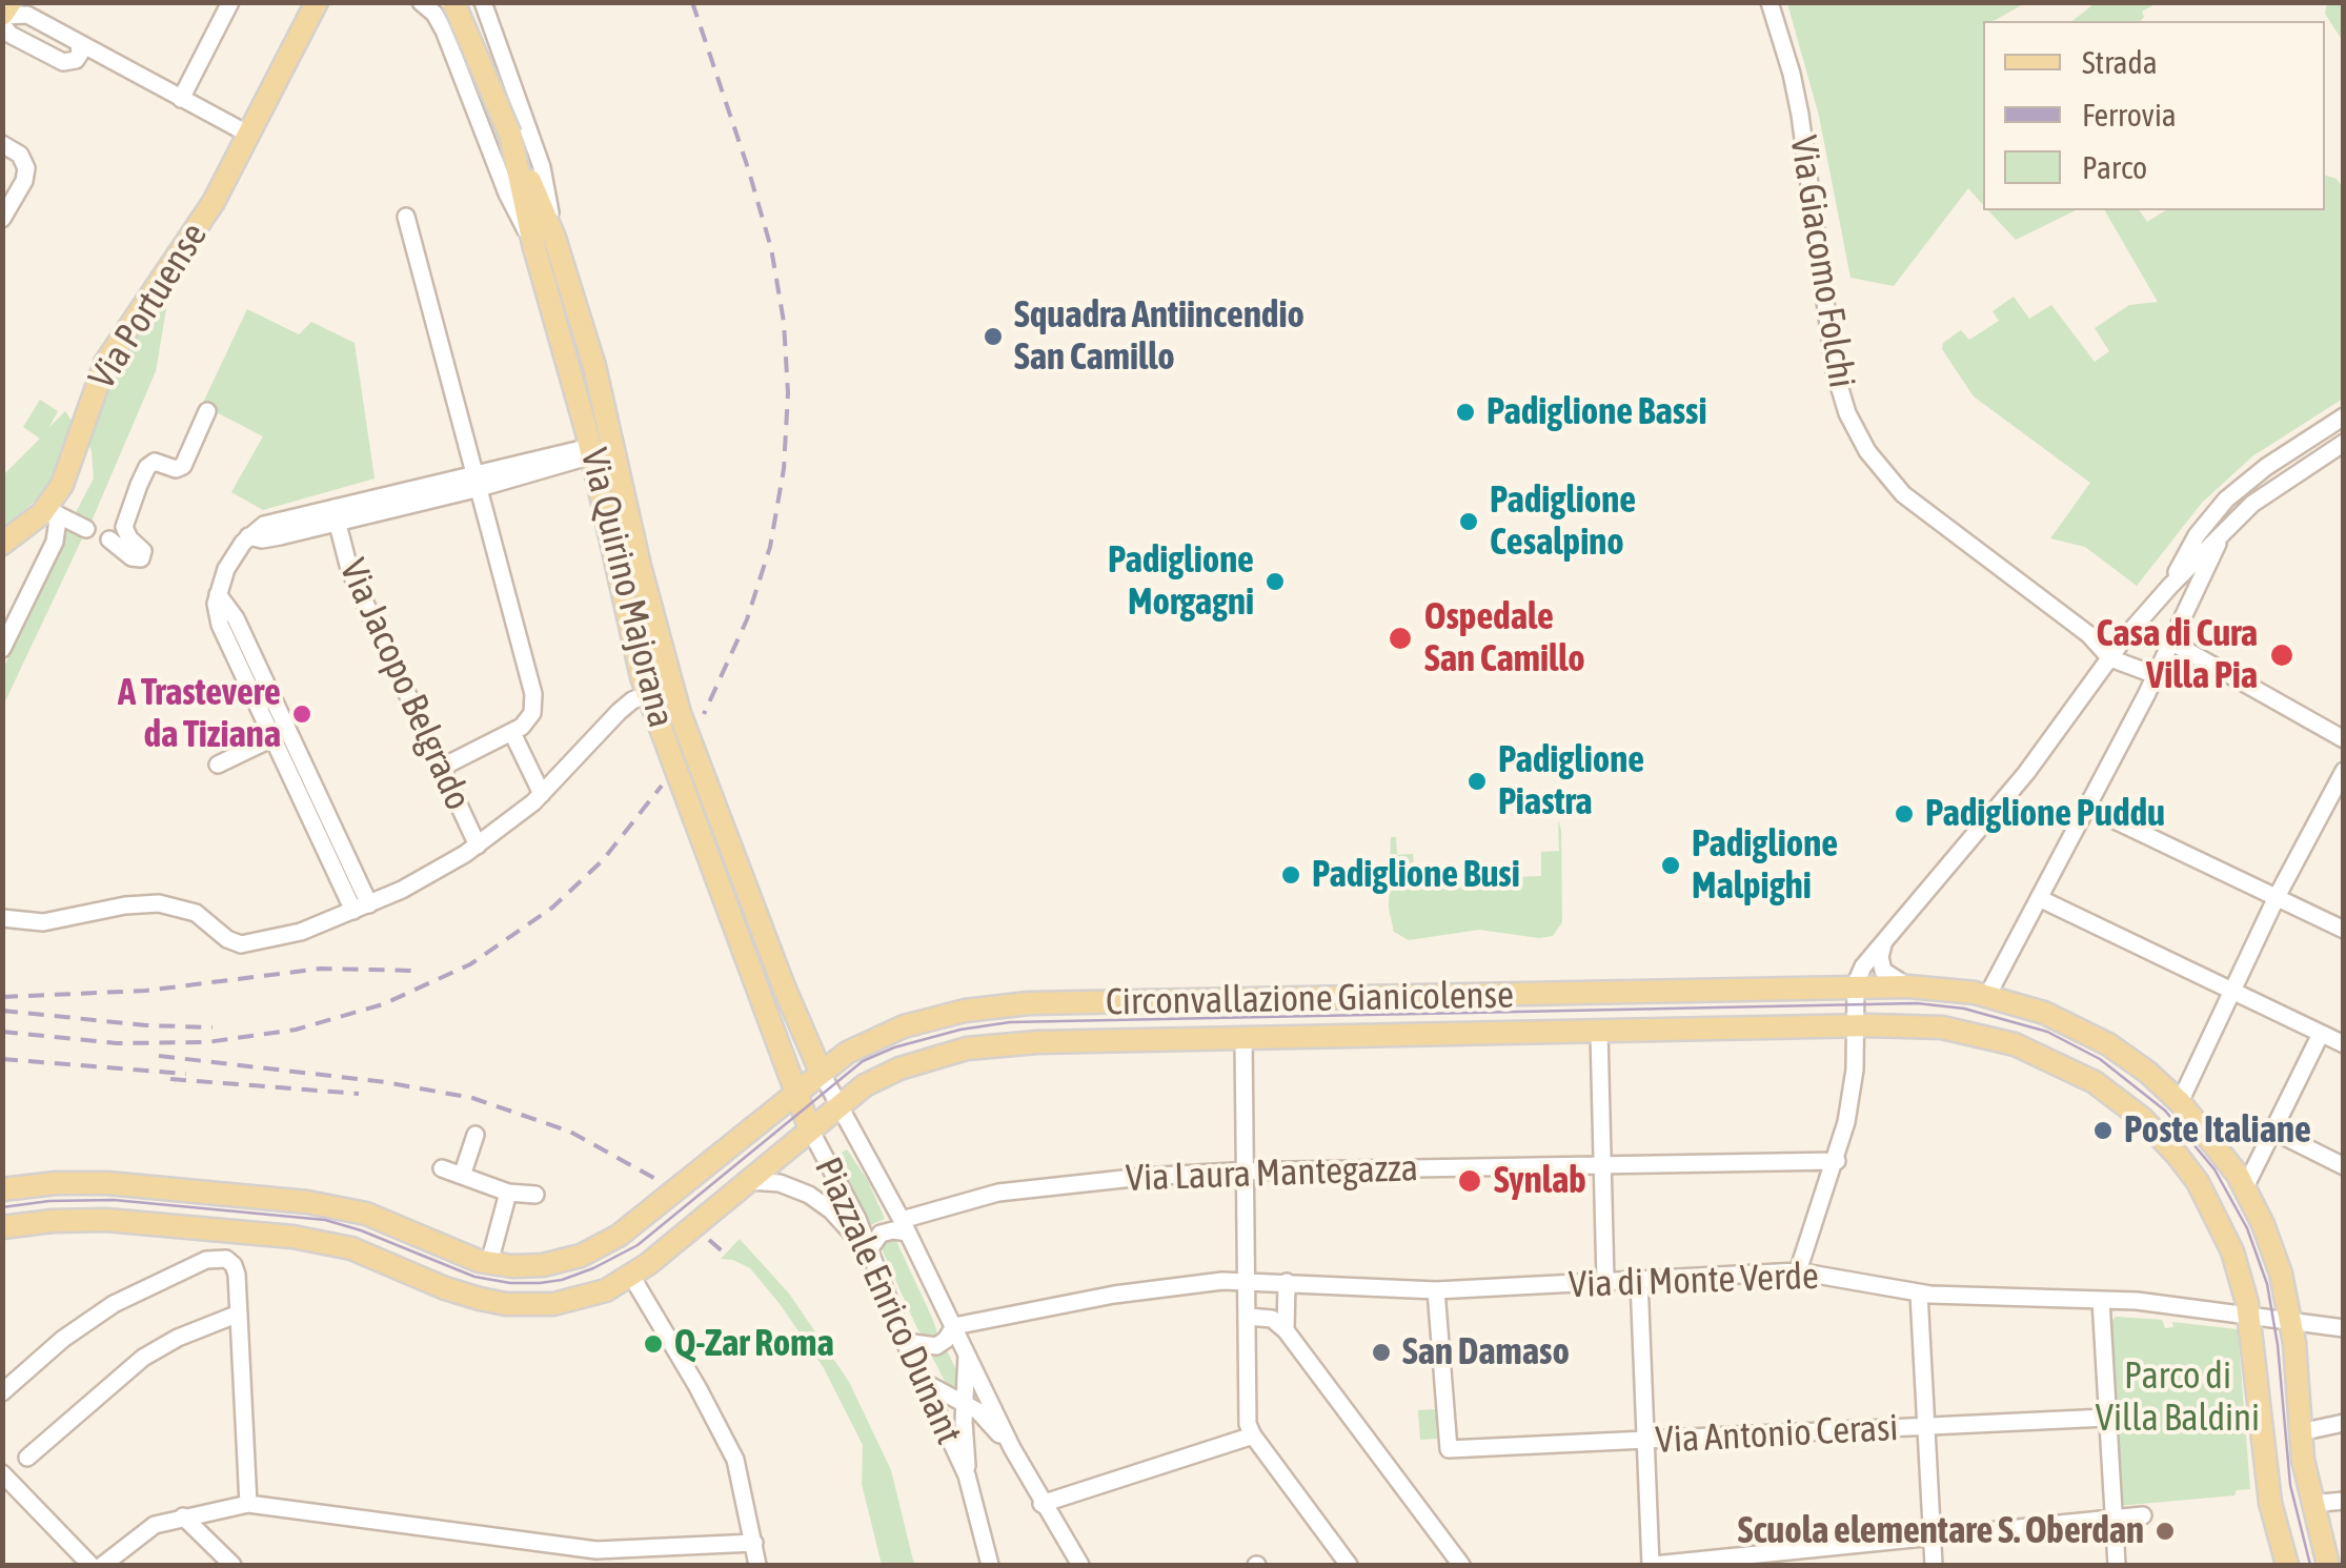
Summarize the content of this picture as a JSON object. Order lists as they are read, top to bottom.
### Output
{
  "streets": {
    "main road": [
      "Via Portuense",
      "Via Quirino Majorana",
      "Circonvallazione Gianicolense",
      "Piazzale Enrico Dunant"
    ],
    "street": [
      "Via Giacomo Folchi",
      "Via Jacopo Belgrado",
      "Via Laura Mantegazza",
      "Via di Monte Verde",
      "Via Antonio Cerasi"
    ]
  },
  "crossings": [
    ["Via Quirino Majorana", "Circonvallazione Gianicolense"],
    ["Via Quirino Majorana", "Piazzale Enrico Dunant"],
    ["Circonvallazione Gianicolense", "Via di Monte Verde"],
    ["Circonvallazione Gianicolense", "Piazzale Enrico Dunant"],
    ["Via Laura Mantegazza", "Piazzale Enrico Dunant"],
    ["Via di Monte Verde", "Via Antonio Cerasi"]
  ],
  "parks": ["Parco di Villa Baldini"],
  "places": [
    "Squadra Antiincendio San Camillo",
    "Padiglione Bassi",
    "Padiglione Cesalpino",
    "Padiglione Morgagni",
    "Ospedale San Camillo",
    "Casa di Cura Villa Pia",
    "A Trastevere da Tiziana",
    "Padiglione Piastra",
    "Padiglione Puddu",
    "Padiglione Malpighi",
    "Padiglione Busi",
    "Poste Italiane",
    "Synlab",
    "Q-Zar Roma",
    "San Damaso",
    "Scuola elementare S. Oberdan"
  ],
  "legend": ["Strada", "Ferrovia", "Parco"]
}
